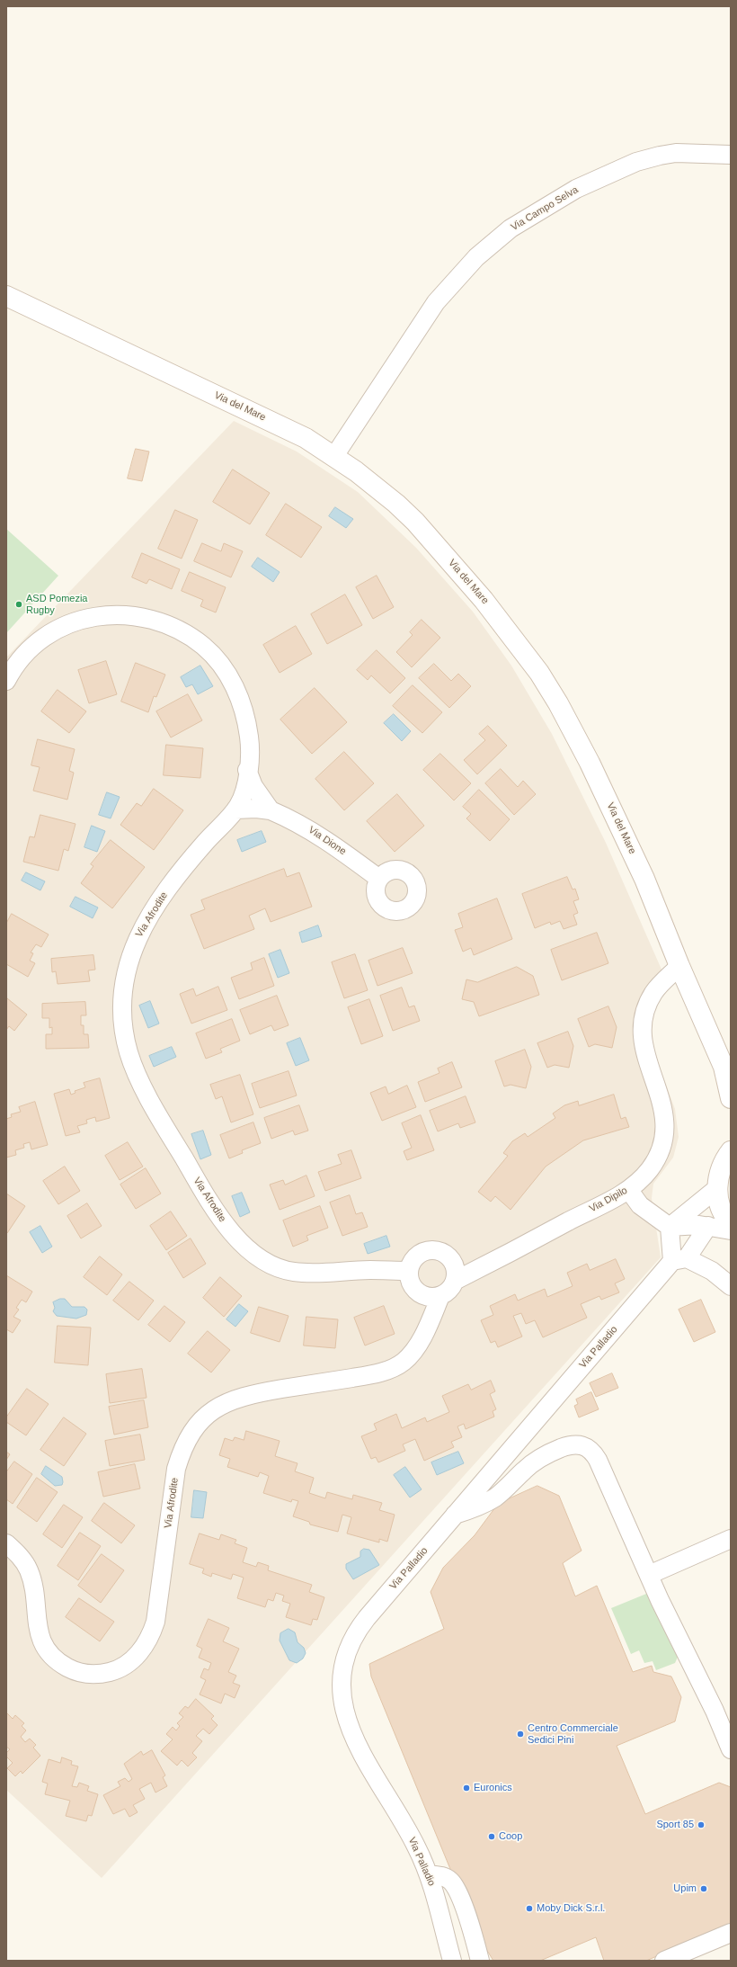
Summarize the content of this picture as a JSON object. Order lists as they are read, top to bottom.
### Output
{
  "streets": {
    "main road": ["Via del Mare"],
    "street": [
      "Via Campo Selva",
      "Via Dione",
      "Via Afrodite",
      "Via Dipilo",
      "Via Palladio"
    ]
  },
  "crossings": [
    ["Via Campo Selva", "Via del Mare"],
    ["Via del Mare", "Via Dipilo"],
    ["Via Dione", "Via Afrodite"],
    ["Via Afrodite", "Via Dipilo"]
  ],
  "places": [
    "ASD Pomezia Rugby",
    "Centro Commerciale Sedici Pini",
    "Euronics",
    "Sport 85",
    "Coop",
    "Upim",
    "Moby Dick S.r.l."
  ]
}
